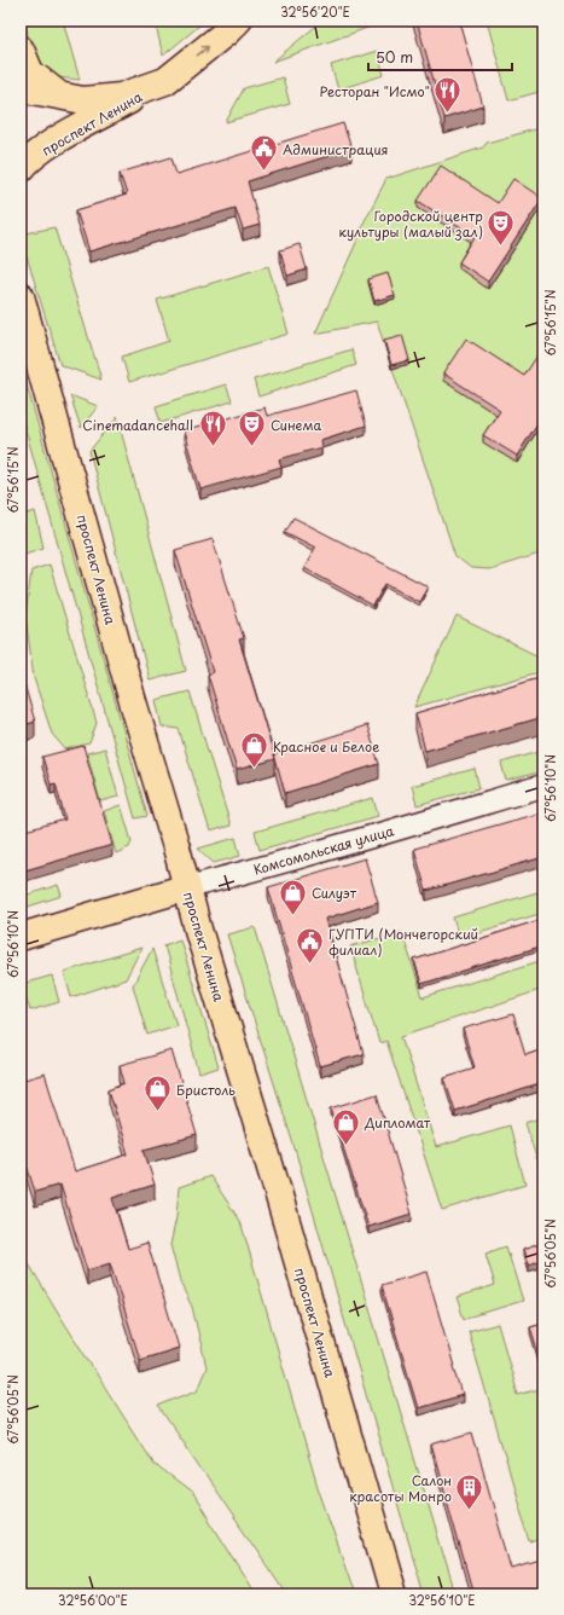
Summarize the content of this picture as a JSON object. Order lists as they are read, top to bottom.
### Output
{
  "streets": {
    "main road": ["проспект Ленина", "Комсомольская улица"]
  },
  "crossings": [
    ["проспект Ленина", "Комсомольская улица"]
  ],
  "places": {
    "restaurant": ["Ресторан \"Исмо\"", "Cinemadancehall"],
    "public building": ["Администрация", "ГУПТИ (Мончегорский филиал)"],
    "theatre": ["Городской центр культуры (малый зал)", "Синема"],
    "shop": [
      "Красное и Белое",
      "Силуэт",
      "Бристоль",
      "Дипломат"
    ],
    "building": ["Салон красоты Монро"]
  },
  "scale_bar": "50 m",
  "coordinates": [
    "32°56'20\"E",
    "67°56'15\"N",
    "67°56'10\"N",
    "67°56'05\"N",
    "32°56'00\"E",
    "32°56'10\"E"
  ]
}
